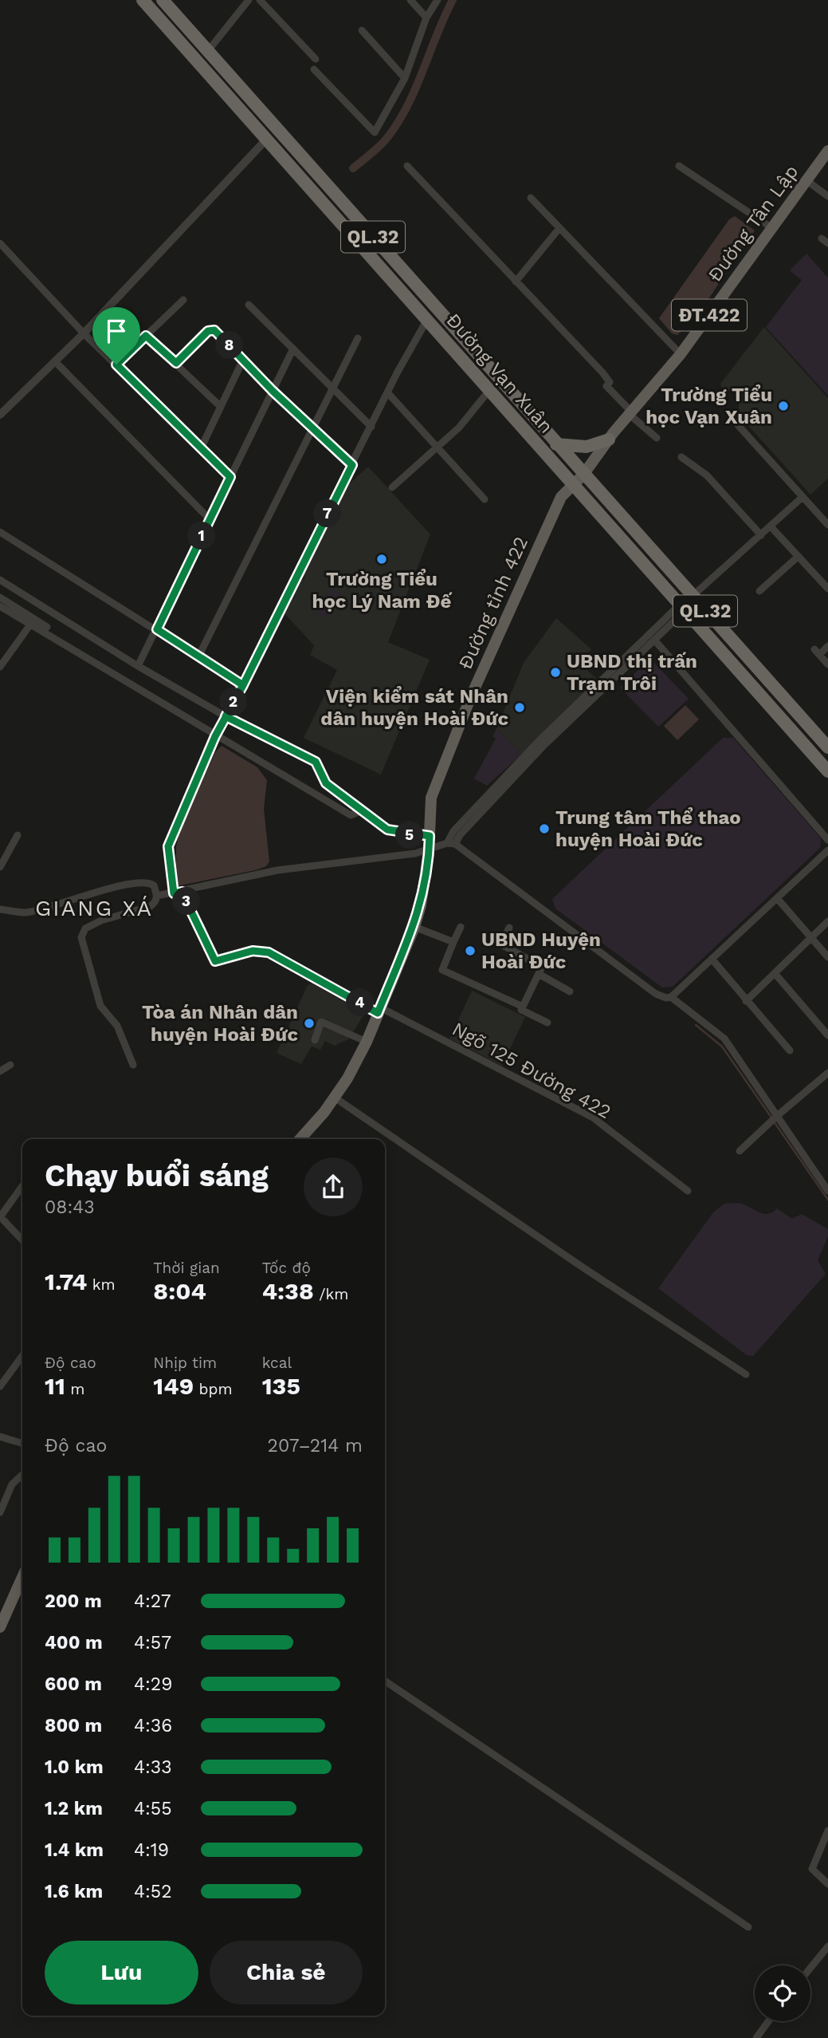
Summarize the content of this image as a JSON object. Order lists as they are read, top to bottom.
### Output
{
  "streets": {
    "highway": ["QL.32", "Đường Vạn Xuân"],
    "main road": ["Đường Tân Lập", "ĐT.422", "Đường tỉnh 422"],
    "street": ["Ngõ 125 Đường 422"]
  },
  "crossings": [
    ["Đường Tân Lập", "Đường Vạn Xuân"],
    ["Đường Tân Lập", "Đường tỉnh 422"],
    ["ĐT.422", "Đường tỉnh 422"],
    ["ĐT.422", "Ngõ 125 Đường 422"],
    ["Đường Vạn Xuân", "Đường tỉnh 422"]
  ],
  "districts": ["GIANG XÁ"],
  "places": [
    "Trường Tiểu học Vạn Xuân",
    "Trường Tiểu học Lý Nam Đế",
    "UBND thị trấn Trạm Trôi",
    "Viện kiểm sát Nhân dân huyện Hoài Đức",
    "Trung tâm Thể thao huyện Hoài Đức",
    "UBND Huyện Hoài Đức",
    "Tòa án Nhân dân huyện Hoài Đức"
  ],
  "page": {
    "pins": [
      "8",
      "7",
      "1",
      "2",
      "5",
      "3",
      "4"
    ],
    "heading": ["Chạy buổi sáng", "08:43"],
    "stats": [
      ["1.74 km"],
      ["Thời gian", "8:04"],
      ["Tốc độ", "4:38 /km"],
      ["Độ cao", "11 m"],
      ["Nhịp tim", "149 bpm"],
      ["kcal", "135"]
    ],
    "chart": ["Độ cao", "207–214 m"],
    "list": [
      {
        "name": "200 m",
        "note": "4:27"
      },
      {
        "name": "400 m",
        "note": "4:57"
      },
      {
        "name": "600 m",
        "note": "4:29"
      },
      {
        "name": "800 m",
        "note": "4:36"
      },
      {
        "name": "1.0 km",
        "note": "4:33"
      },
      {
        "name": "1.2 km",
        "note": "4:55"
      },
      {
        "name": "1.4 km",
        "note": "4:19"
      },
      {
        "name": "1.6 km",
        "note": "4:52"
      }
    ],
    "buttons": ["Lưu", "Chia sẻ"]
  }
}
